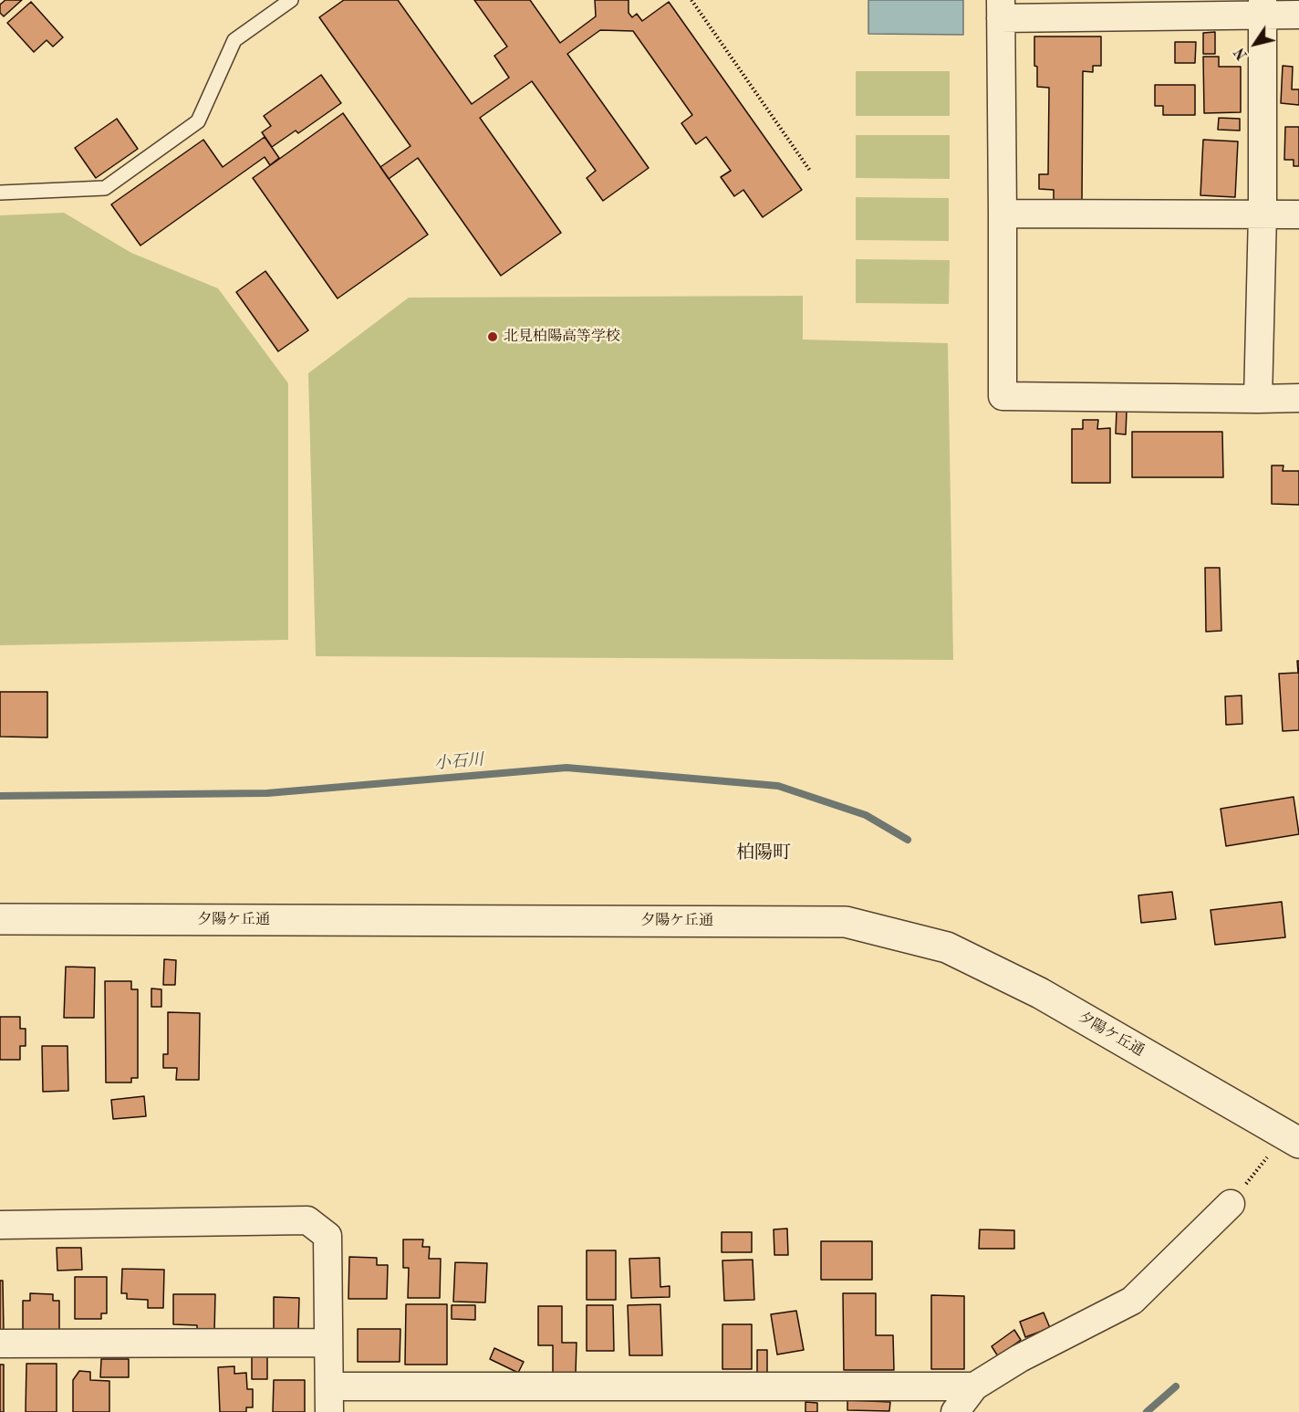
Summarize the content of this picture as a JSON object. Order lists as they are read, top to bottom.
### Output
{
  "streets": {
    "street": ["夕陽ケ丘通"]
  },
  "districts": ["柏陽町"],
  "water": ["小石川"],
  "places": ["北見柏陽高等学校"],
  "north": "bottom left"
}
